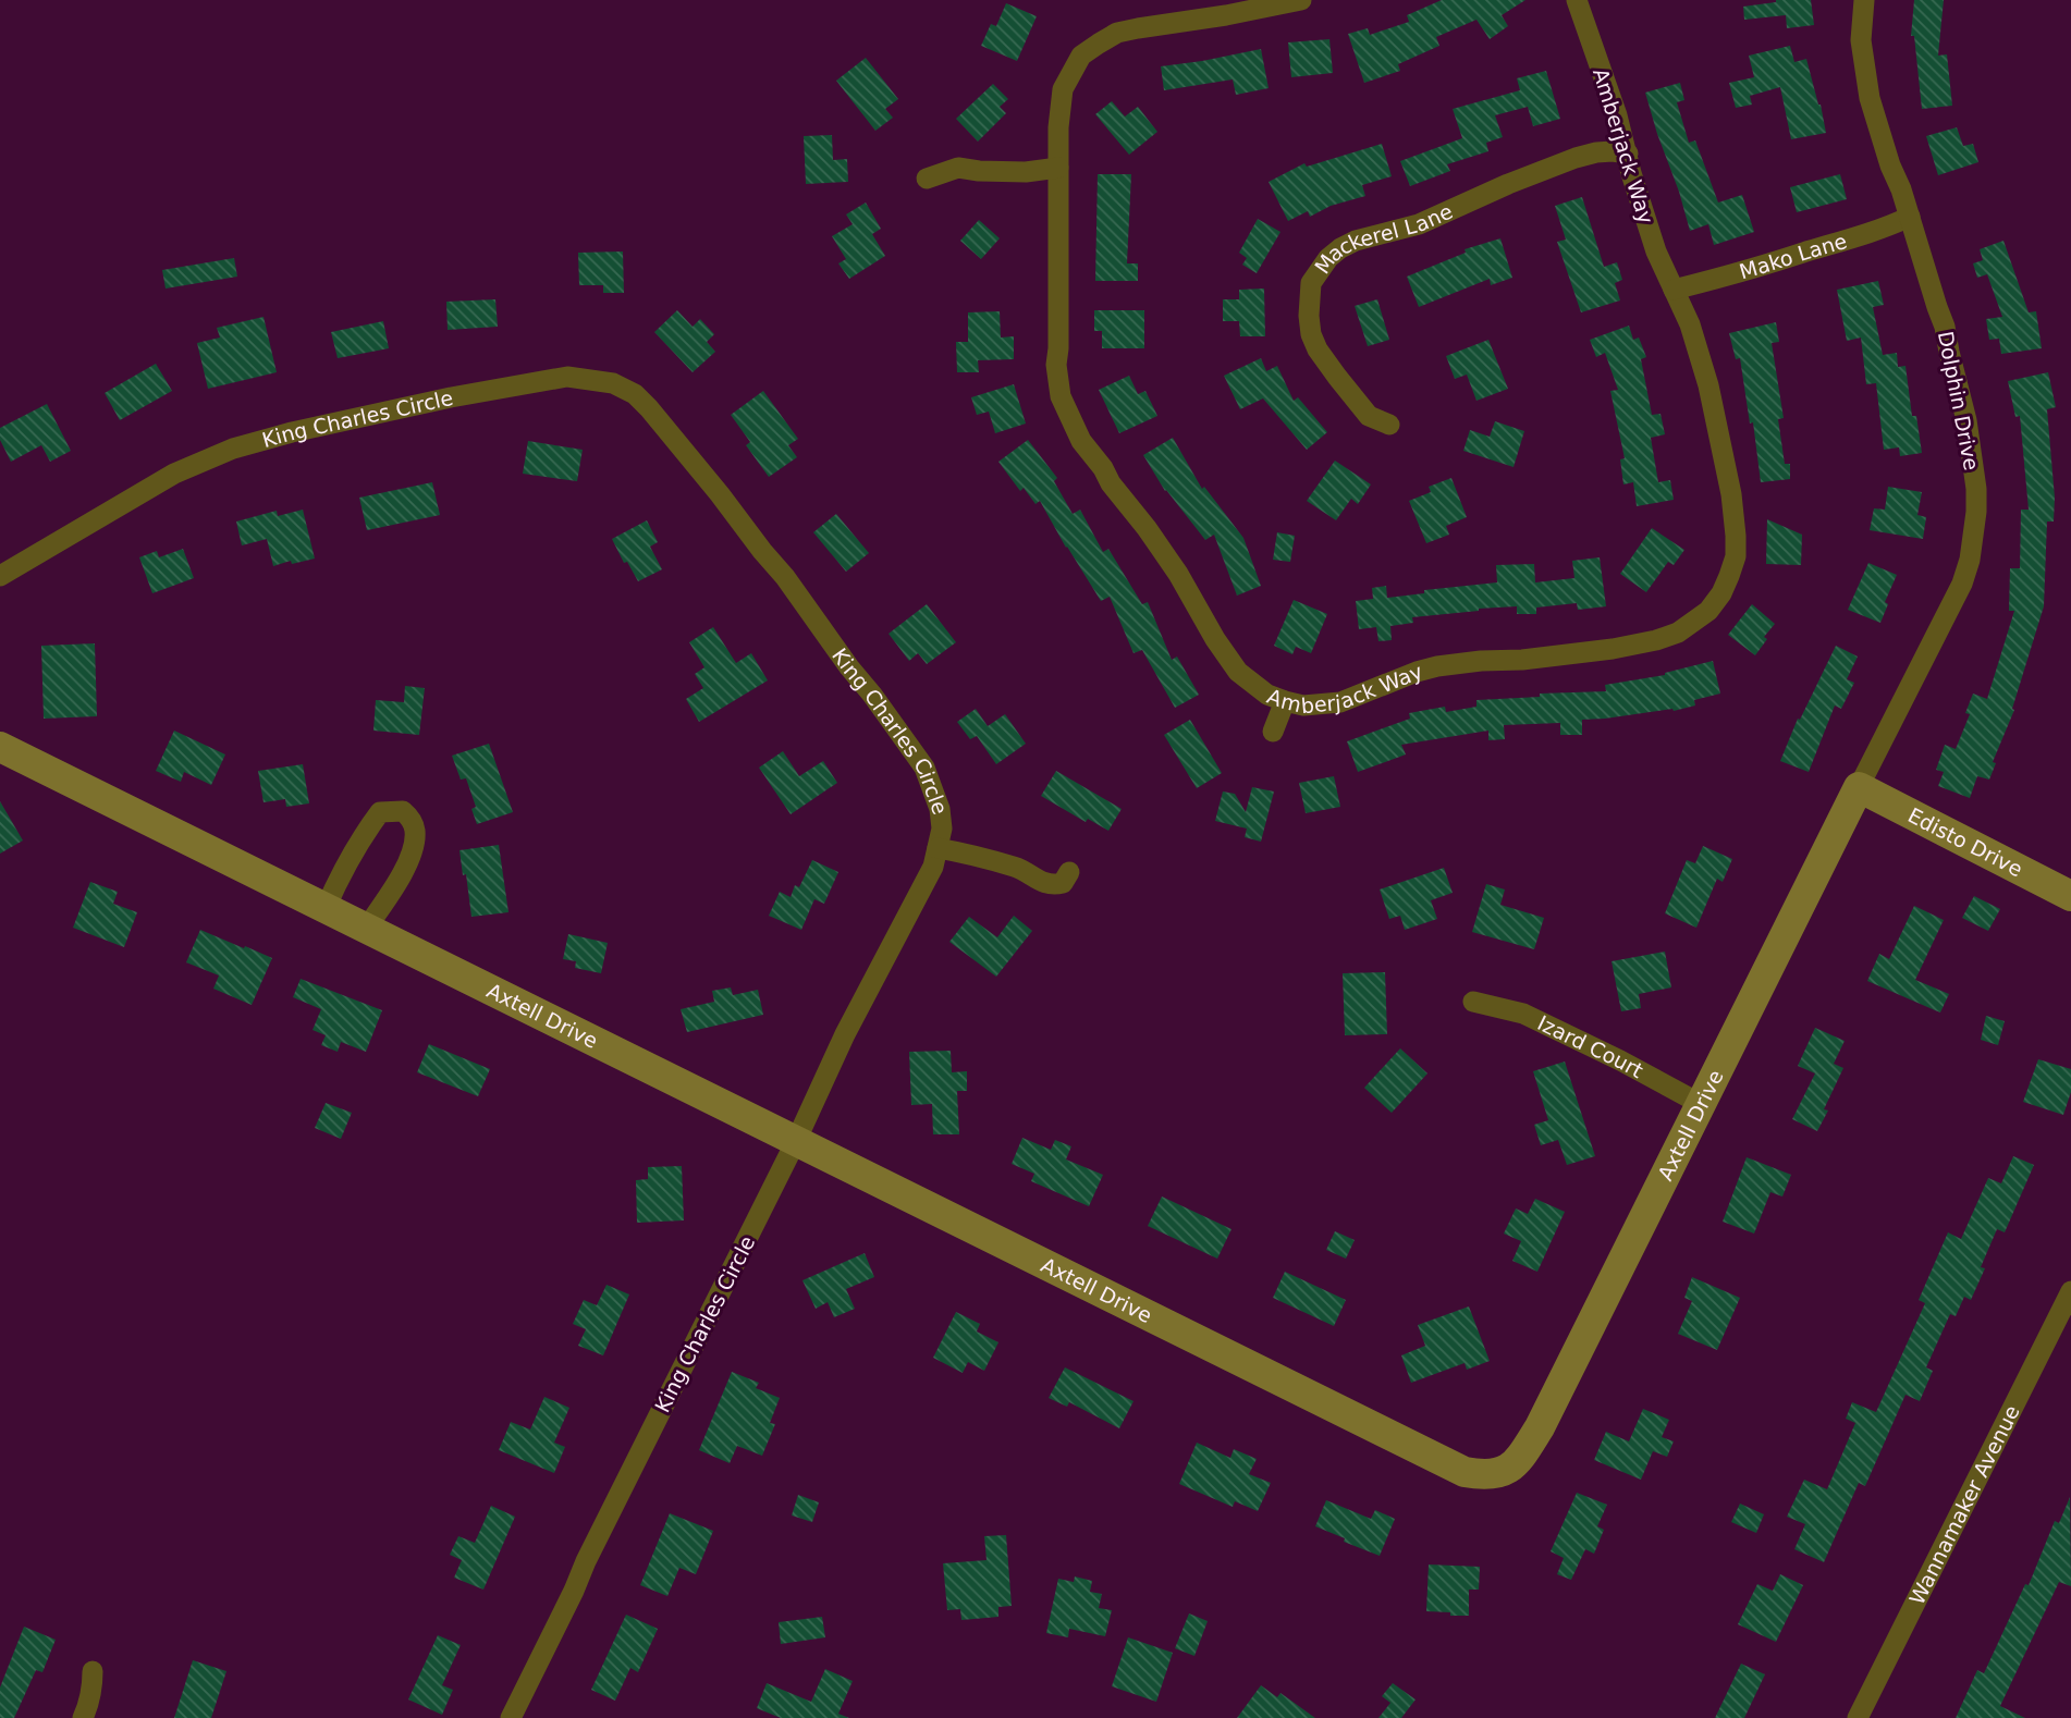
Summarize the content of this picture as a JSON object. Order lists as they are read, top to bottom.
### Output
{
  "streets": {
    "street": [
      "Amberjack Way",
      "Mackerel Lane",
      "Mako Lane",
      "Dolphin Drive",
      "King Charles Circle",
      "Edisto Drive",
      "Axtell Drive",
      "Izard Court",
      "Wannamaker Avenue"
    ]
  },
  "crossings": [
    ["Amberjack Way", "Mackerel Lane"],
    ["Amberjack Way", "Mako Lane"],
    ["Mako Lane", "Dolphin Drive"],
    ["Dolphin Drive", "Edisto Drive"],
    ["Dolphin Drive", "Axtell Drive"],
    ["King Charles Circle", "Axtell Drive"],
    ["Edisto Drive", "Axtell Drive"],
    ["Axtell Drive", "Izard Court"]
  ]
}
